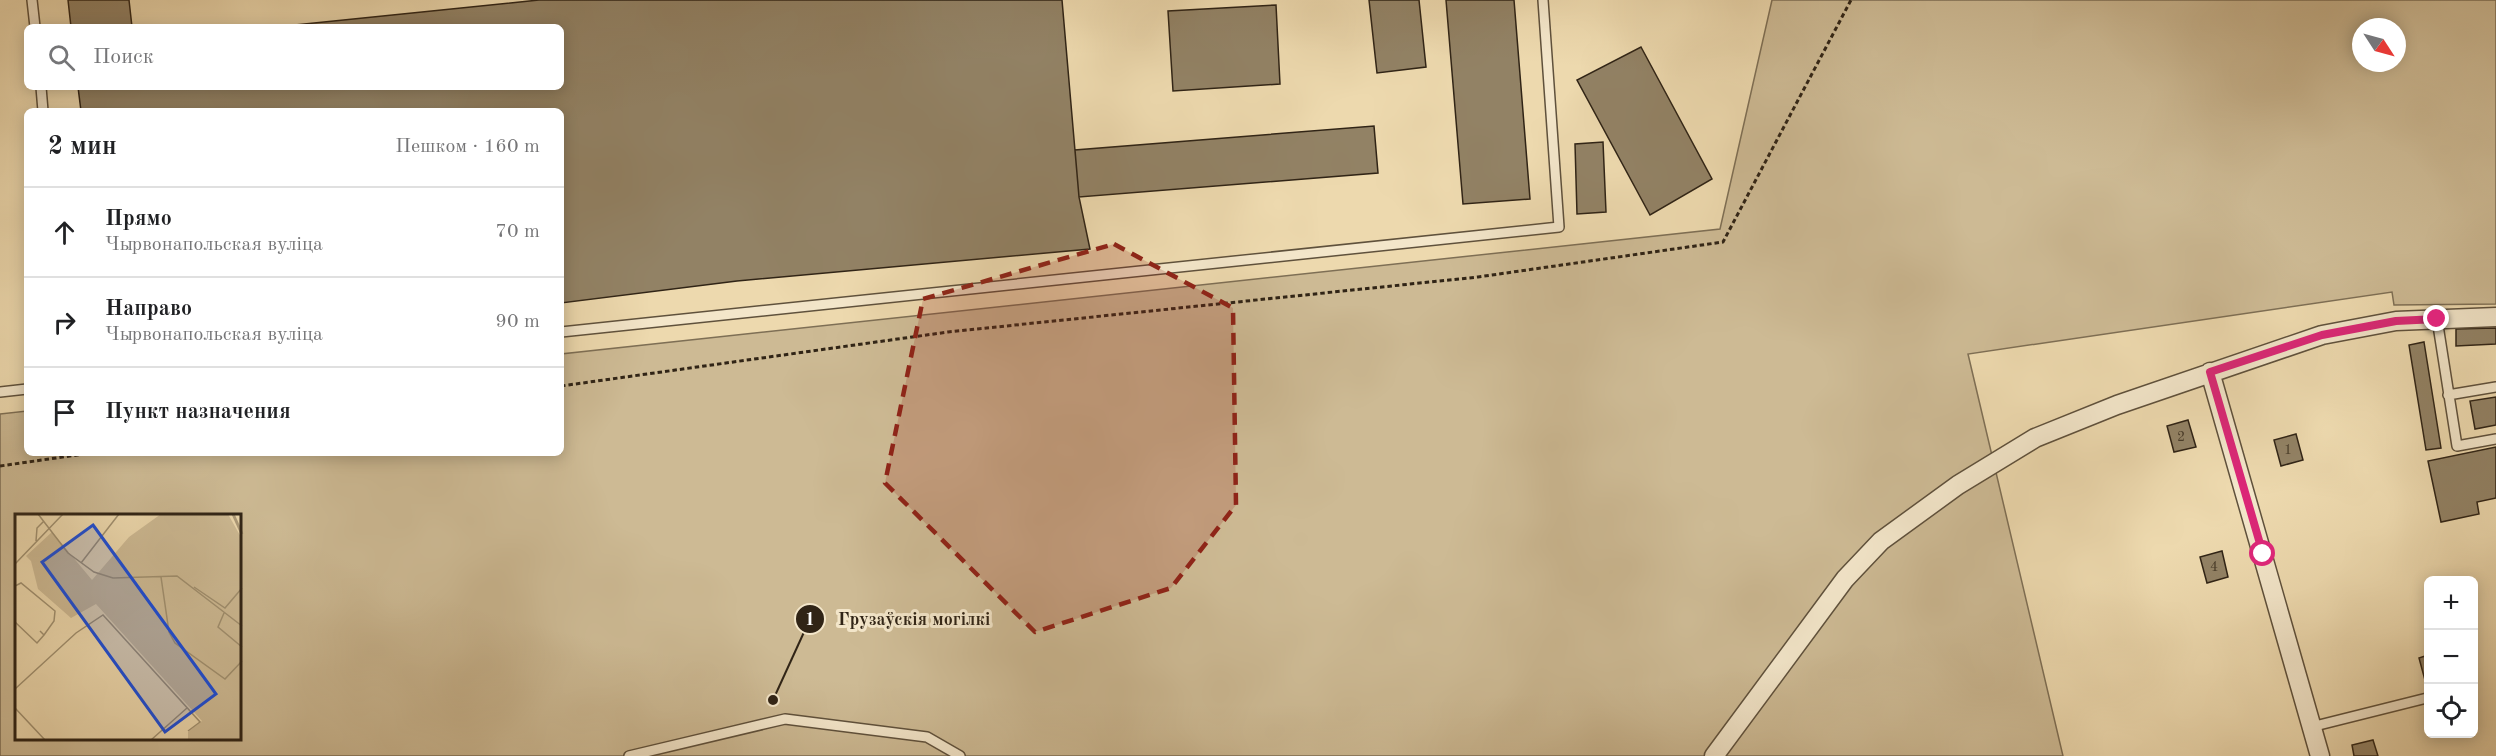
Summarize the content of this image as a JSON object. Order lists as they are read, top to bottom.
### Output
{
  "places": ["Грузаўскія могілкі"],
  "house_numbers": ["2", "1", "4"],
  "north": "bottom right",
  "page": {
    "search": "Поиск",
    "heading": ["2 мин", "Пешком · 160 m"],
    "list": [
      ["Прямо", "Чырвонапольская вуліца", "70 m"],
      ["Направо", "Чырвонапольская вуліца", "90 m"],
      "Пункт назначения"
    ],
    "map_buttons": ["+", "−"]
  }
}
